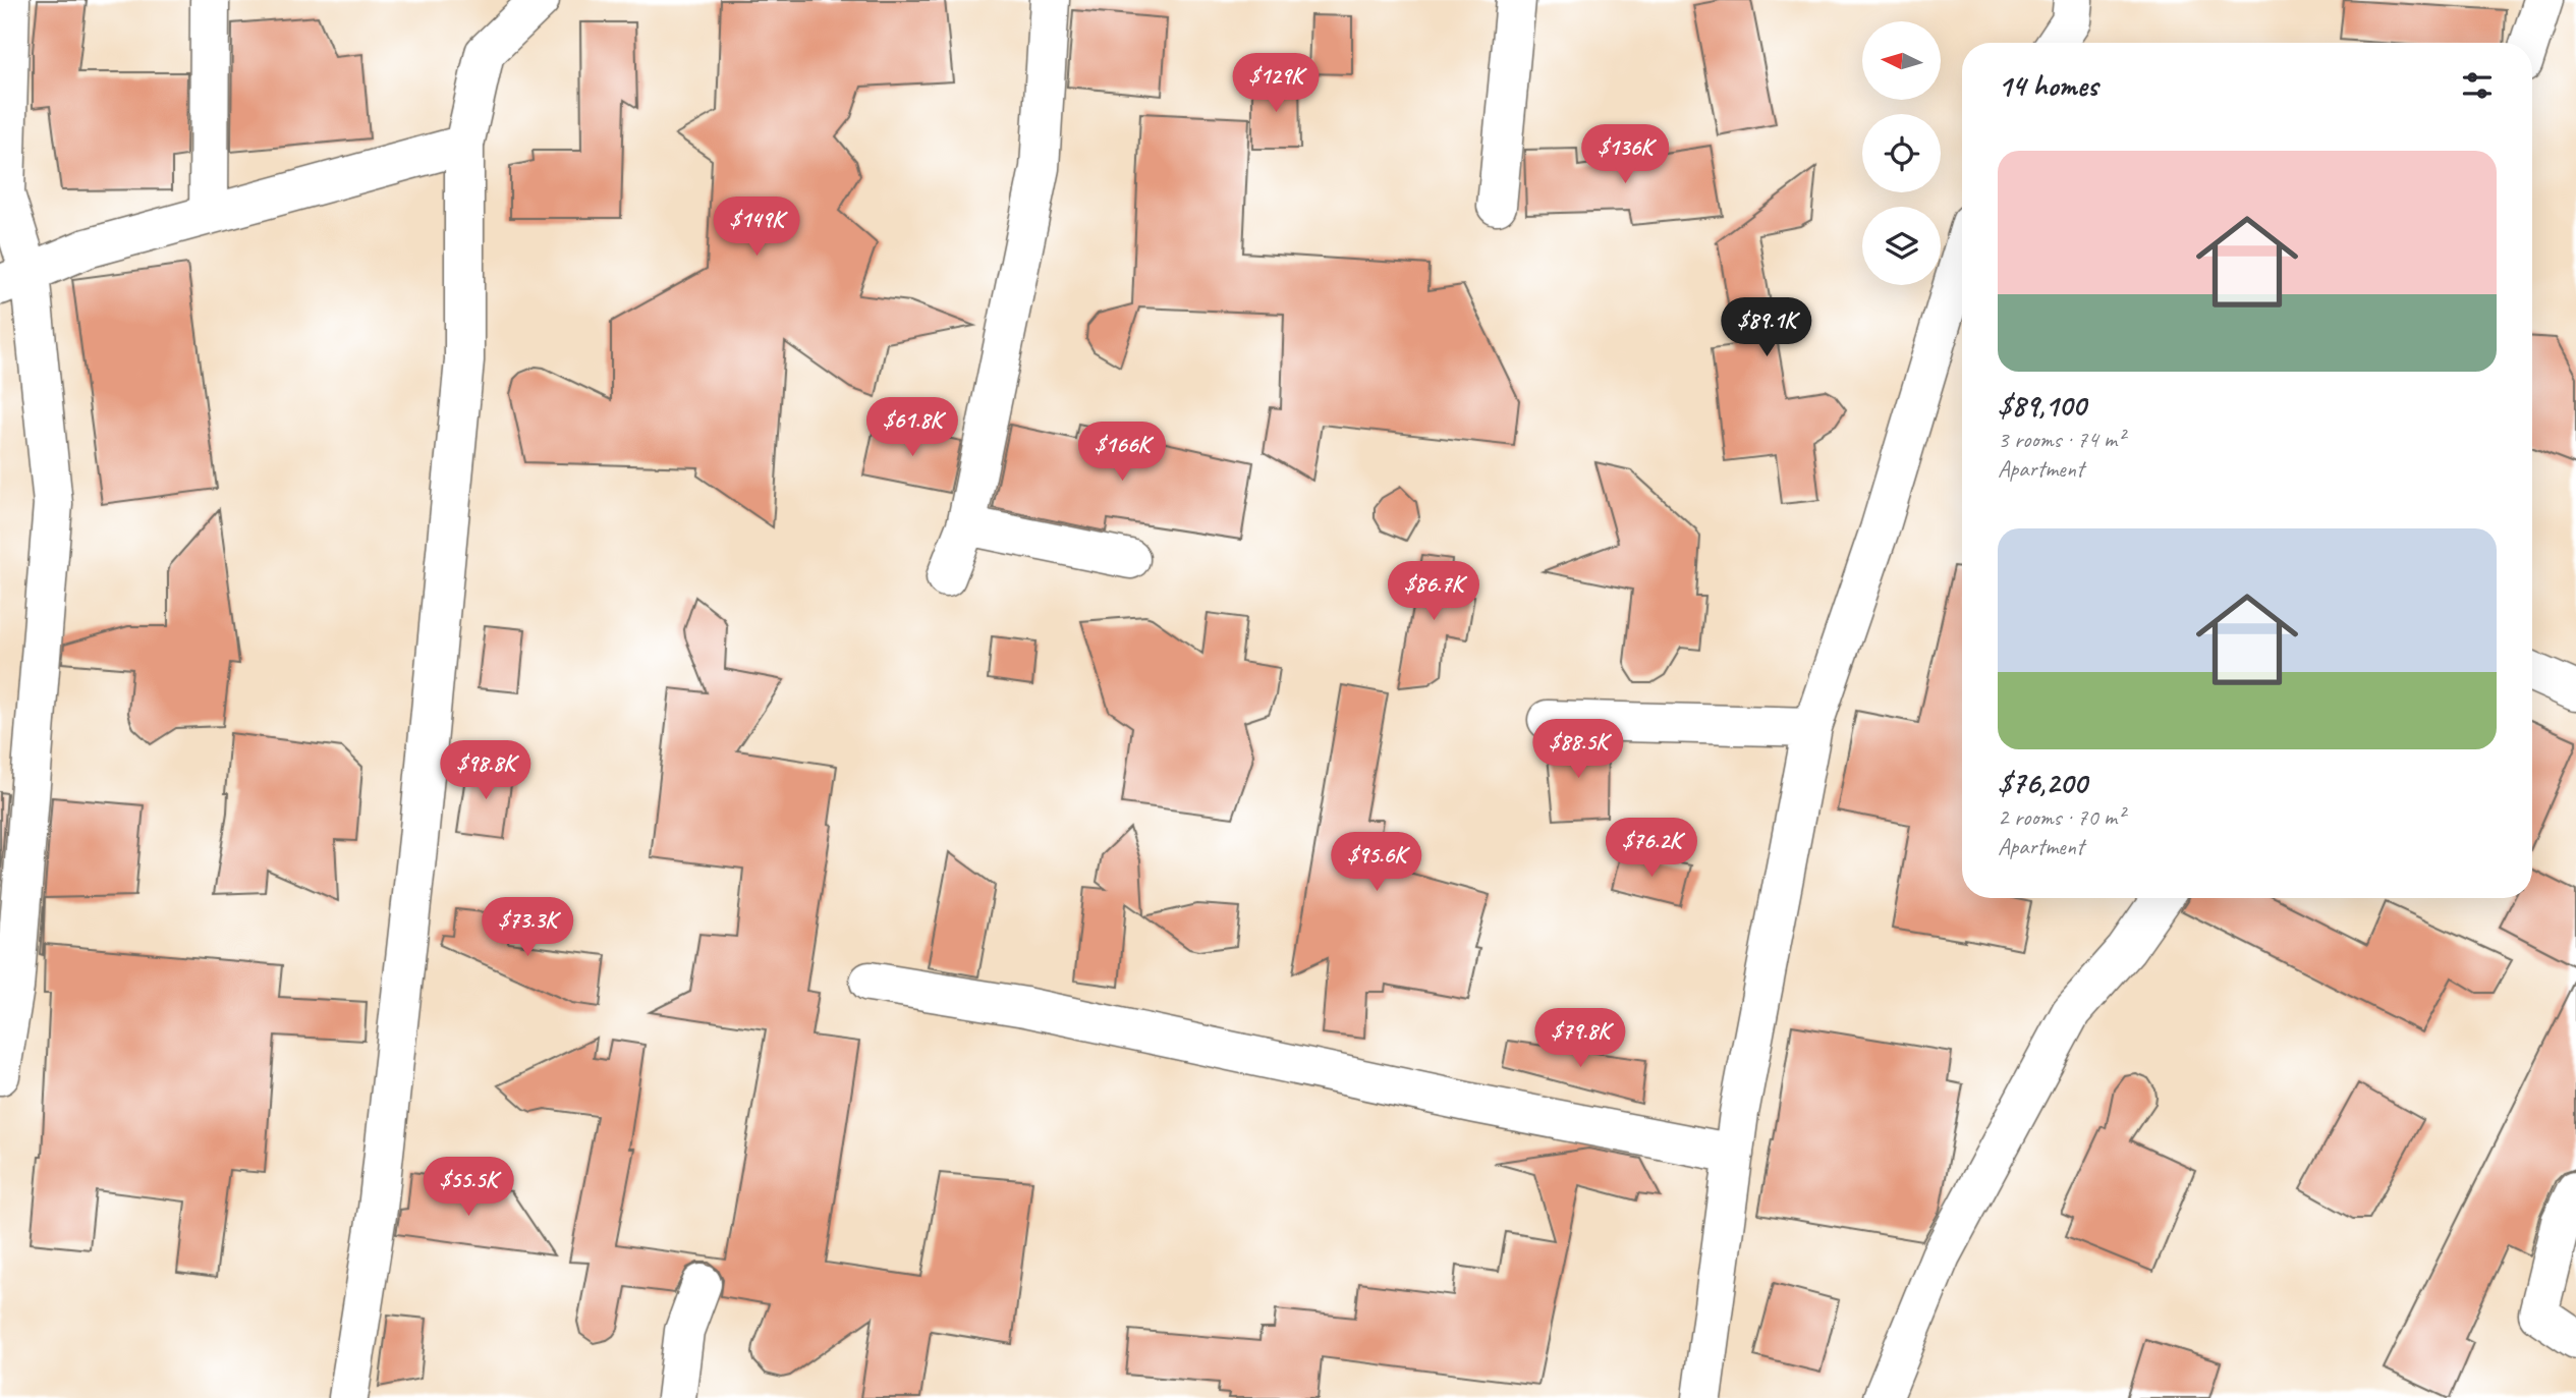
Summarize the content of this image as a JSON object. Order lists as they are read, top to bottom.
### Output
{
  "north": "left",
  "page": {
    "heading": "14 homes",
    "price": [
      "$129K",
      "$136K",
      "$149K",
      "$89.1K",
      "$61.8K",
      "$166K",
      "$86.7K",
      "$88.5K",
      "$98.8K",
      "$76.2K",
      "$95.6K",
      "$73.3K",
      "$79.8K",
      "$55.5K"
    ],
    "list": [
      {
        "name": "$89,100",
        "note": "3 rooms · 74 m² · Apartment"
      },
      {
        "name": "$76,200",
        "note": "2 rooms · 70 m² · Apartment"
      }
    ]
  }
}
